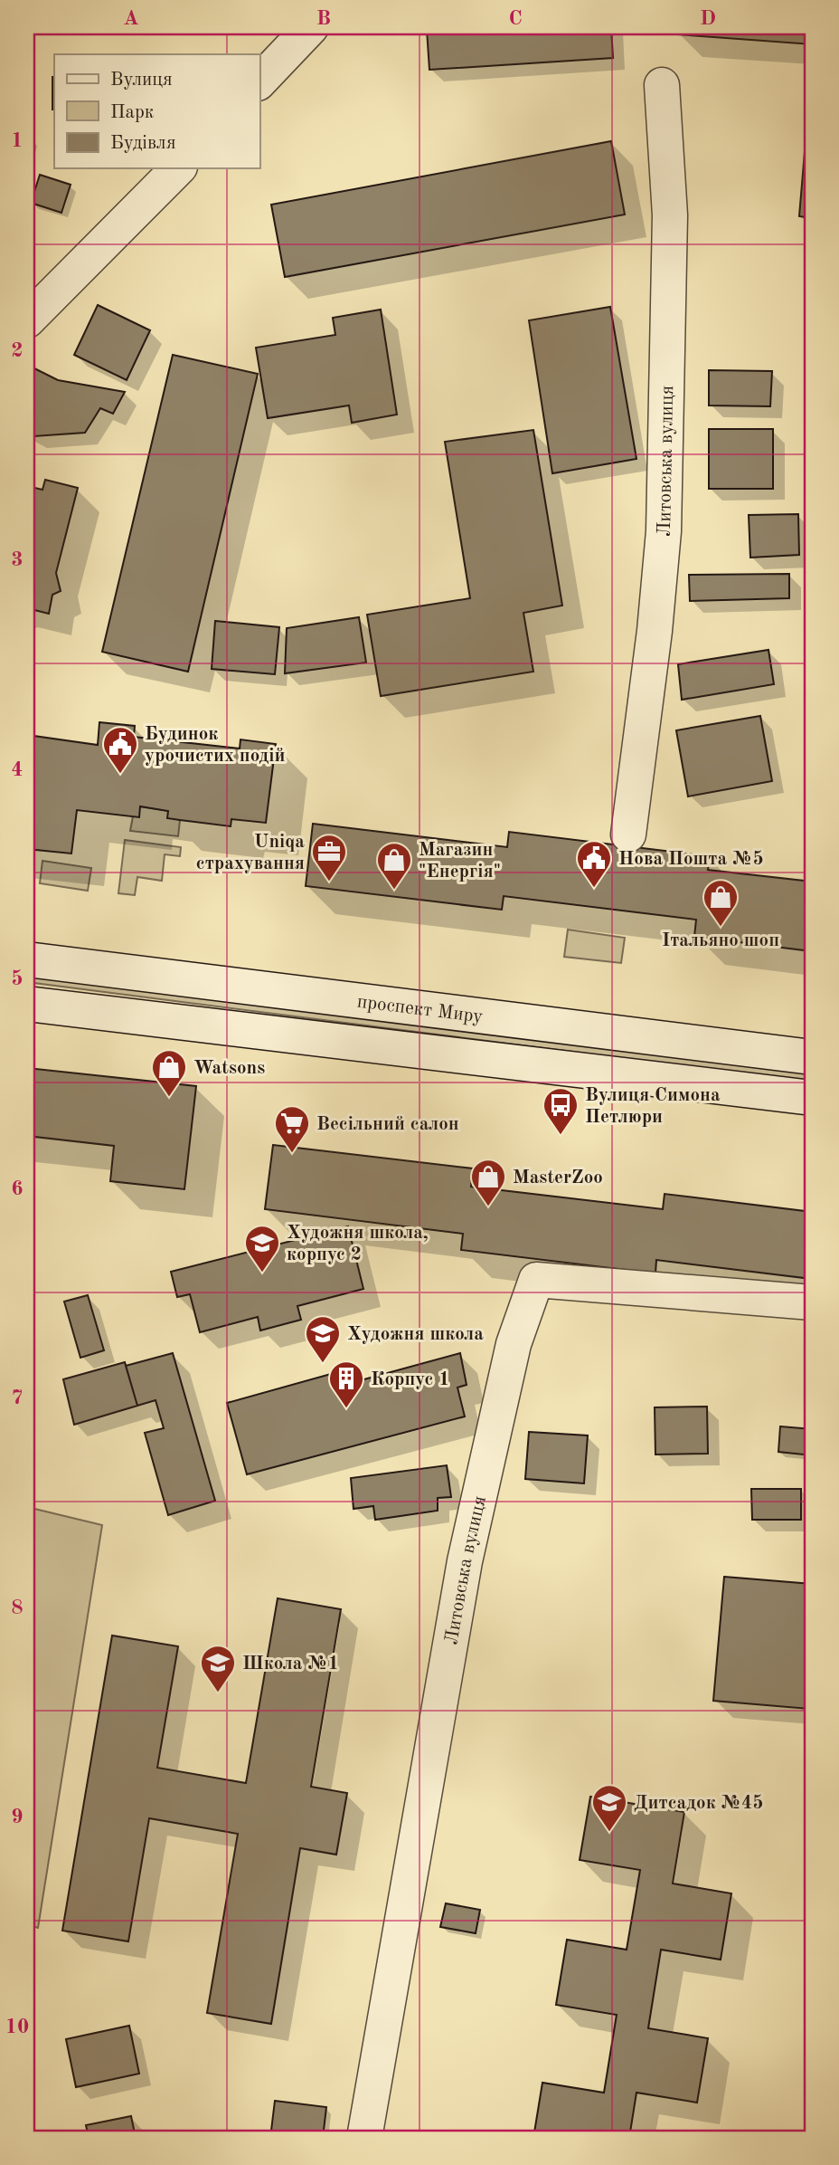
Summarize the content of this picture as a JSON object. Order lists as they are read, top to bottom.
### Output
{
  "streets": {
    "street": ["Литовська вулиця", "проспект Миру"]
  },
  "places": {
    "public building": ["Будинок урочистих подій", "Нова Пошта №5"],
    "office": ["Uniqa страхування"],
    "shop": [
      "Магазин \"Енергія\"",
      "Італьяно шоп",
      "Watsons",
      "MasterZoo"
    ],
    "bus stop": ["Вулиця Симона Петлюри"],
    "supermarket": ["Весільний салон"],
    "school or university": [
      "Художня школа, корпус 2",
      "Художня школа",
      "Школа №1",
      "Дитсадок №45"
    ],
    "building": ["Корпус 1"]
  },
  "legend": ["Вулиця", "Парк", "Будівля"],
  "grid": {
    "columns": [
      "A",
      "B",
      "C",
      "D"
    ],
    "rows": [
      "1",
      "2",
      "3",
      "4",
      "5",
      "6",
      "7",
      "8",
      "9",
      "10"
    ]
  }
}
